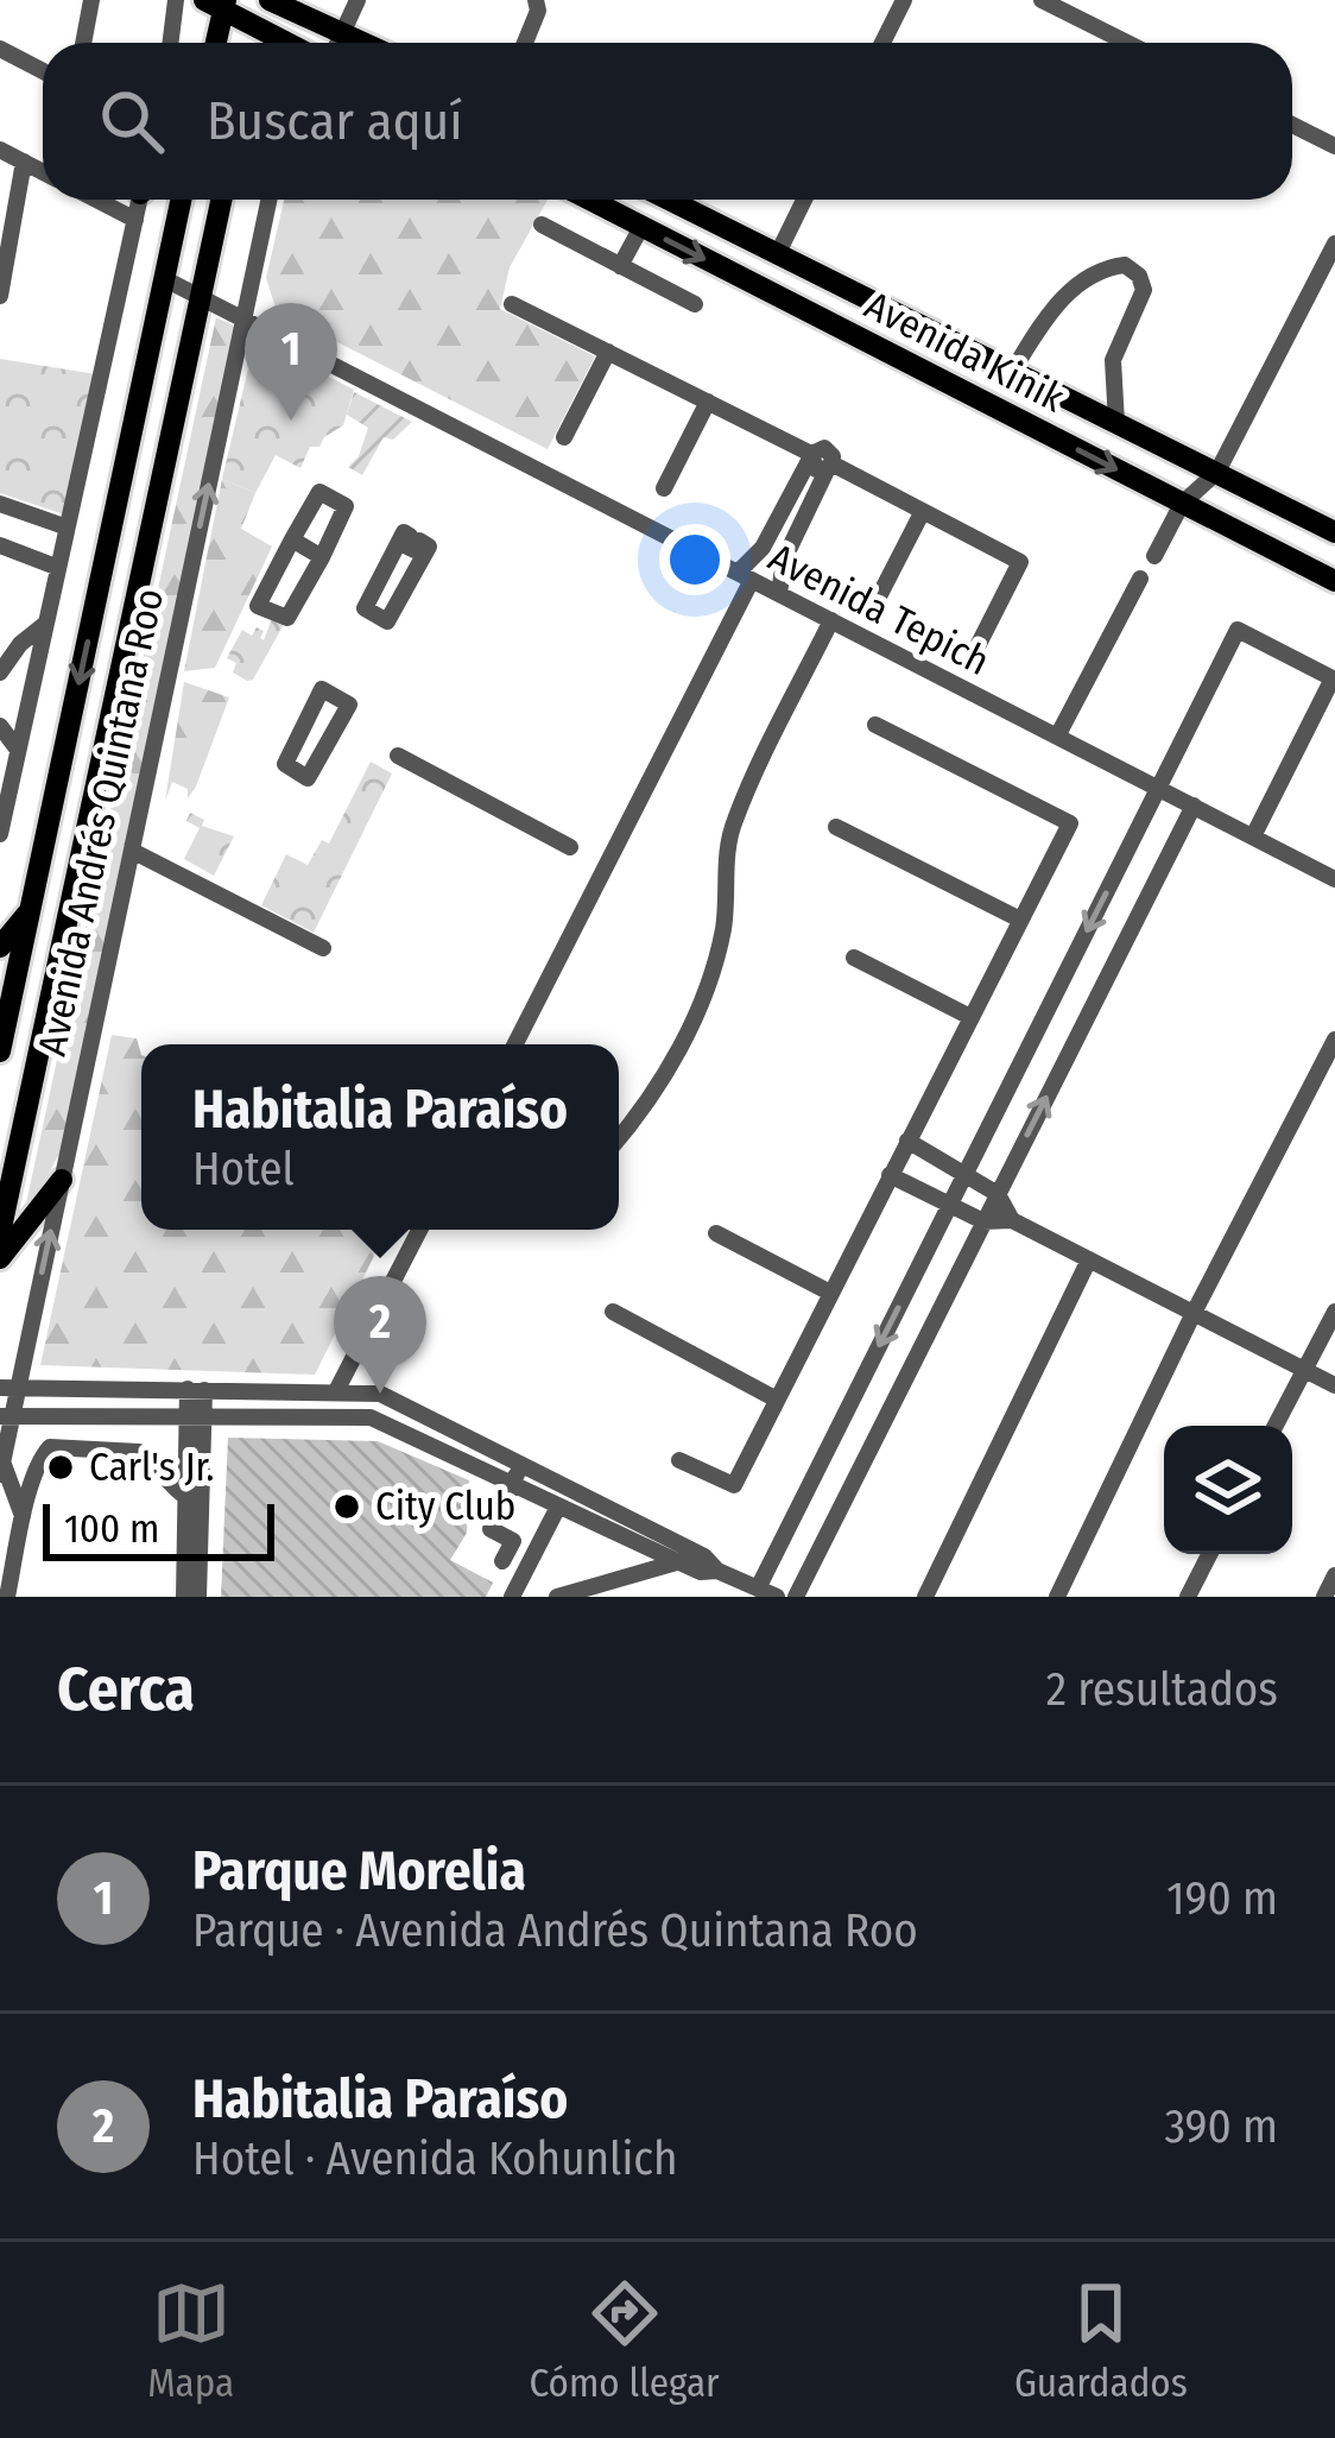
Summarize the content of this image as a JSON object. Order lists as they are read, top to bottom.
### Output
{
  "streets": {
    "main road": ["Avenida Kinik", "Avenida Andrés Quintana Roo"],
    "street": ["Avenida Tepich"]
  },
  "crossings": [
    ["Avenida Tepich", "Avenida Andrés Quintana Roo"]
  ],
  "places": ["Carl's Jr.", "City Club"],
  "scale_bar": "100 m",
  "page": {
    "search": "Buscar aquí",
    "pins": ["1", "2"],
    "popup": ["Habitalia Paraíso", "Hotel"],
    "scale": "100 m",
    "heading": ["Cerca", "2 resultados"],
    "list": [
      {
        "mark": "1",
        "name": "Parque Morelia",
        "note": "Parque · Avenida Andrés Quintana Roo",
        "value": "190 m"
      },
      {
        "mark": "2",
        "name": "Habitalia Paraíso",
        "note": "Hotel · Avenida Kohunlich",
        "value": "390 m"
      }
    ],
    "nav": ["Mapa", "Cómo llegar", "Guardados"]
  }
}
